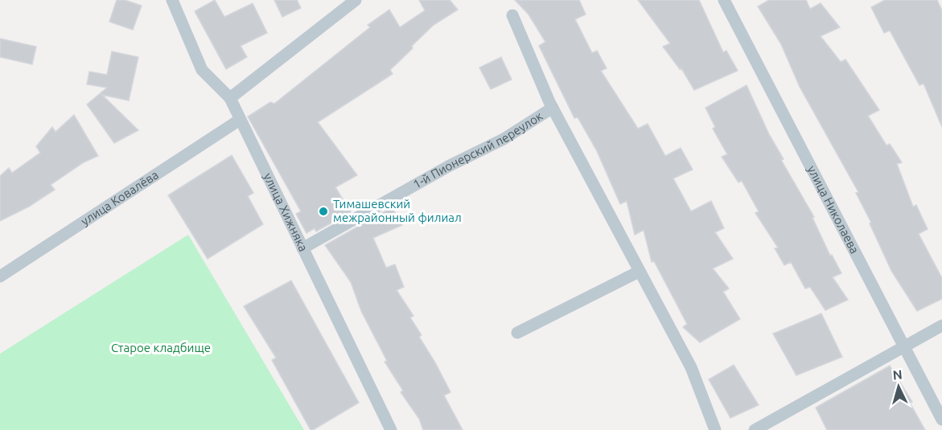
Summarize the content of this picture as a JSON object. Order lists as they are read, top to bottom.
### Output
{
  "streets": {
    "street": [
      "1-й Пионерский переулок",
      "улица Ковалёва",
      "улица Николаева",
      "улица Хижняка"
    ]
  },
  "crossings": [
    ["1-й Пионерский переулок", "улица Хижняка"],
    ["улица Ковалёва", "улица Хижняка"]
  ],
  "parks": ["Старое кладбище"],
  "places": ["Тимашевский межрайонный филиал"],
  "north": "top"
}
